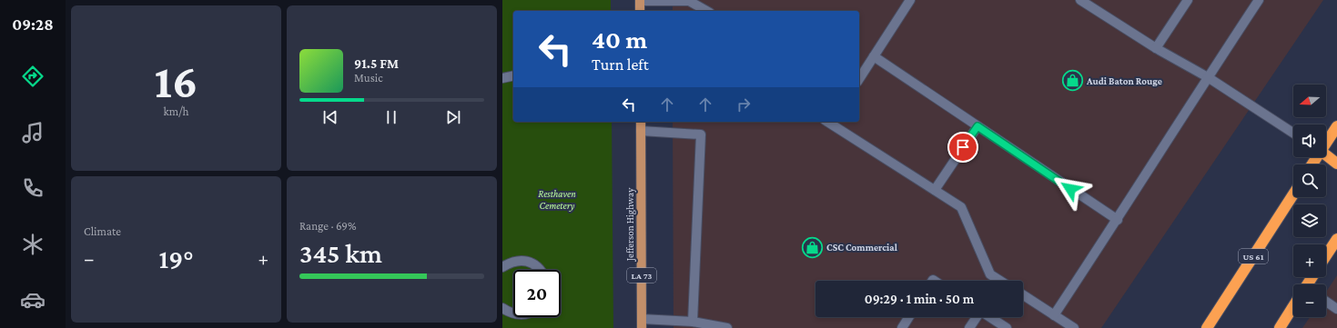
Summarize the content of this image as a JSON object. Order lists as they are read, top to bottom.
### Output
{
  "streets": {
    "highway": ["US 61"],
    "main road": ["Jefferson Highway", "LA 73"]
  },
  "parks": ["Resthaven Cemetery"],
  "places": {
    "shop": ["Audi Baton Rouge", "CSC Commercial"]
  },
  "north": "left",
  "page": {
    "tabs": "09:28",
    "tile": [
      ["16", "km/h"],
      "Climate",
      ["Range · 69%", "345 km"]
    ],
    "turn": ["40 m", "Turn left"],
    "song": ["91.5 FM", "Music"],
    "map_buttons": ["+", "−"],
    "heat": ["−", "19°", "+"],
    "limit": "20",
    "trip": "09:29 · 1 min · 50 m"
  }
}
